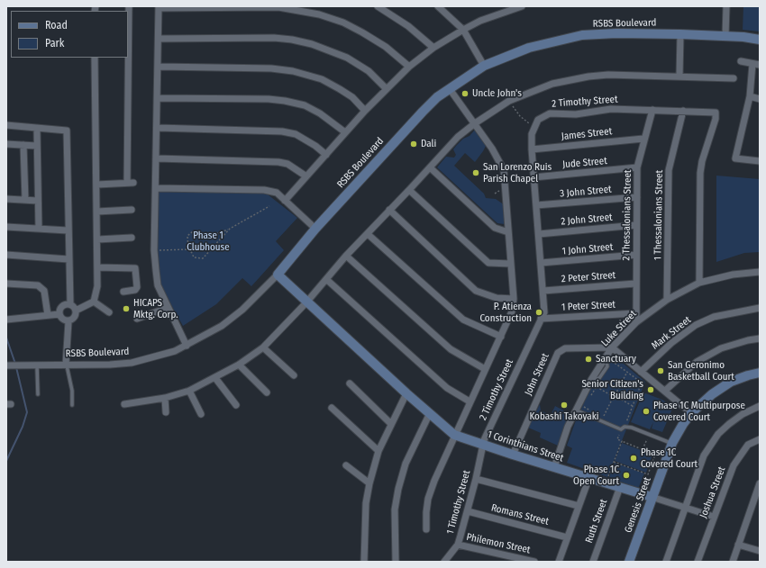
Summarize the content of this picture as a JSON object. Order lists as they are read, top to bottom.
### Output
{
  "streets": {
    "street": [
      "RSBS Boulevard",
      "2 Timothy Street",
      "James Street",
      "Jude Street",
      "3 John Street",
      "2 Thessalonians Street",
      "1 Thessalonians Street",
      "2 John Street",
      "1 John Street",
      "2 Peter Street",
      "1 Peter Street",
      "Luke Street",
      "Mark Street",
      "John Street",
      "1 Corinthians Street",
      "Joshua Street",
      "1 Timothy Street",
      "Genesis Street",
      "Romans Street",
      "Ruth Street",
      "Philemon Street"
    ]
  },
  "crossings": [
    ["2 Timothy Street", "James Street"],
    ["2 Timothy Street", "Jude Street"],
    ["2 Timothy Street", "3 John Street"],
    ["2 Timothy Street", "2 Thessalonians Street"],
    ["2 Timothy Street", "1 Thessalonians Street"],
    ["2 Timothy Street", "2 John Street"],
    ["2 Timothy Street", "1 John Street"],
    ["2 Timothy Street", "2 Peter Street"],
    ["2 Timothy Street", "1 Peter Street"],
    ["2 Timothy Street", "Luke Street"],
    ["2 Timothy Street", "1 Corinthians Street"],
    ["2 Timothy Street", "1 Timothy Street"],
    ["James Street", "2 Thessalonians Street"],
    ["Jude Street", "2 Thessalonians Street"],
    ["3 John Street", "2 Thessalonians Street"],
    ["2 Thessalonians Street", "2 John Street"],
    ["2 Thessalonians Street", "1 John Street"],
    ["2 Thessalonians Street", "2 Peter Street"],
    ["2 Thessalonians Street", "1 Peter Street"],
    ["2 Thessalonians Street", "Luke Street"],
    ["1 Thessalonians Street", "Luke Street"],
    ["Luke Street", "John Street"],
    ["Luke Street", "1 Corinthians Street"],
    ["John Street", "1 Corinthians Street"],
    ["1 Corinthians Street", "Joshua Street"],
    ["1 Corinthians Street", "1 Timothy Street"],
    ["1 Corinthians Street", "Genesis Street"],
    ["1 Corinthians Street", "Ruth Street"],
    ["1 Timothy Street", "Romans Street"],
    ["1 Timothy Street", "Philemon Street"]
  ],
  "parks": ["Phase 1 Clubhouse"],
  "places": [
    "Uncle John's",
    "Dali",
    "San Lorenzo Ruis Parish Chapel",
    "HICAPS Mktg. Corp.",
    "P. Atienza Construction",
    "Sanctuary",
    "San Geronimo Basketball Court",
    "Senior Citizen's Building",
    "Kobashi Takoyaki",
    "Phase 1C Multipurpose Covered Court",
    "Phase 1C Covered Court",
    "Phase 1C Open Court"
  ],
  "legend": ["Road", "Park"]
}
